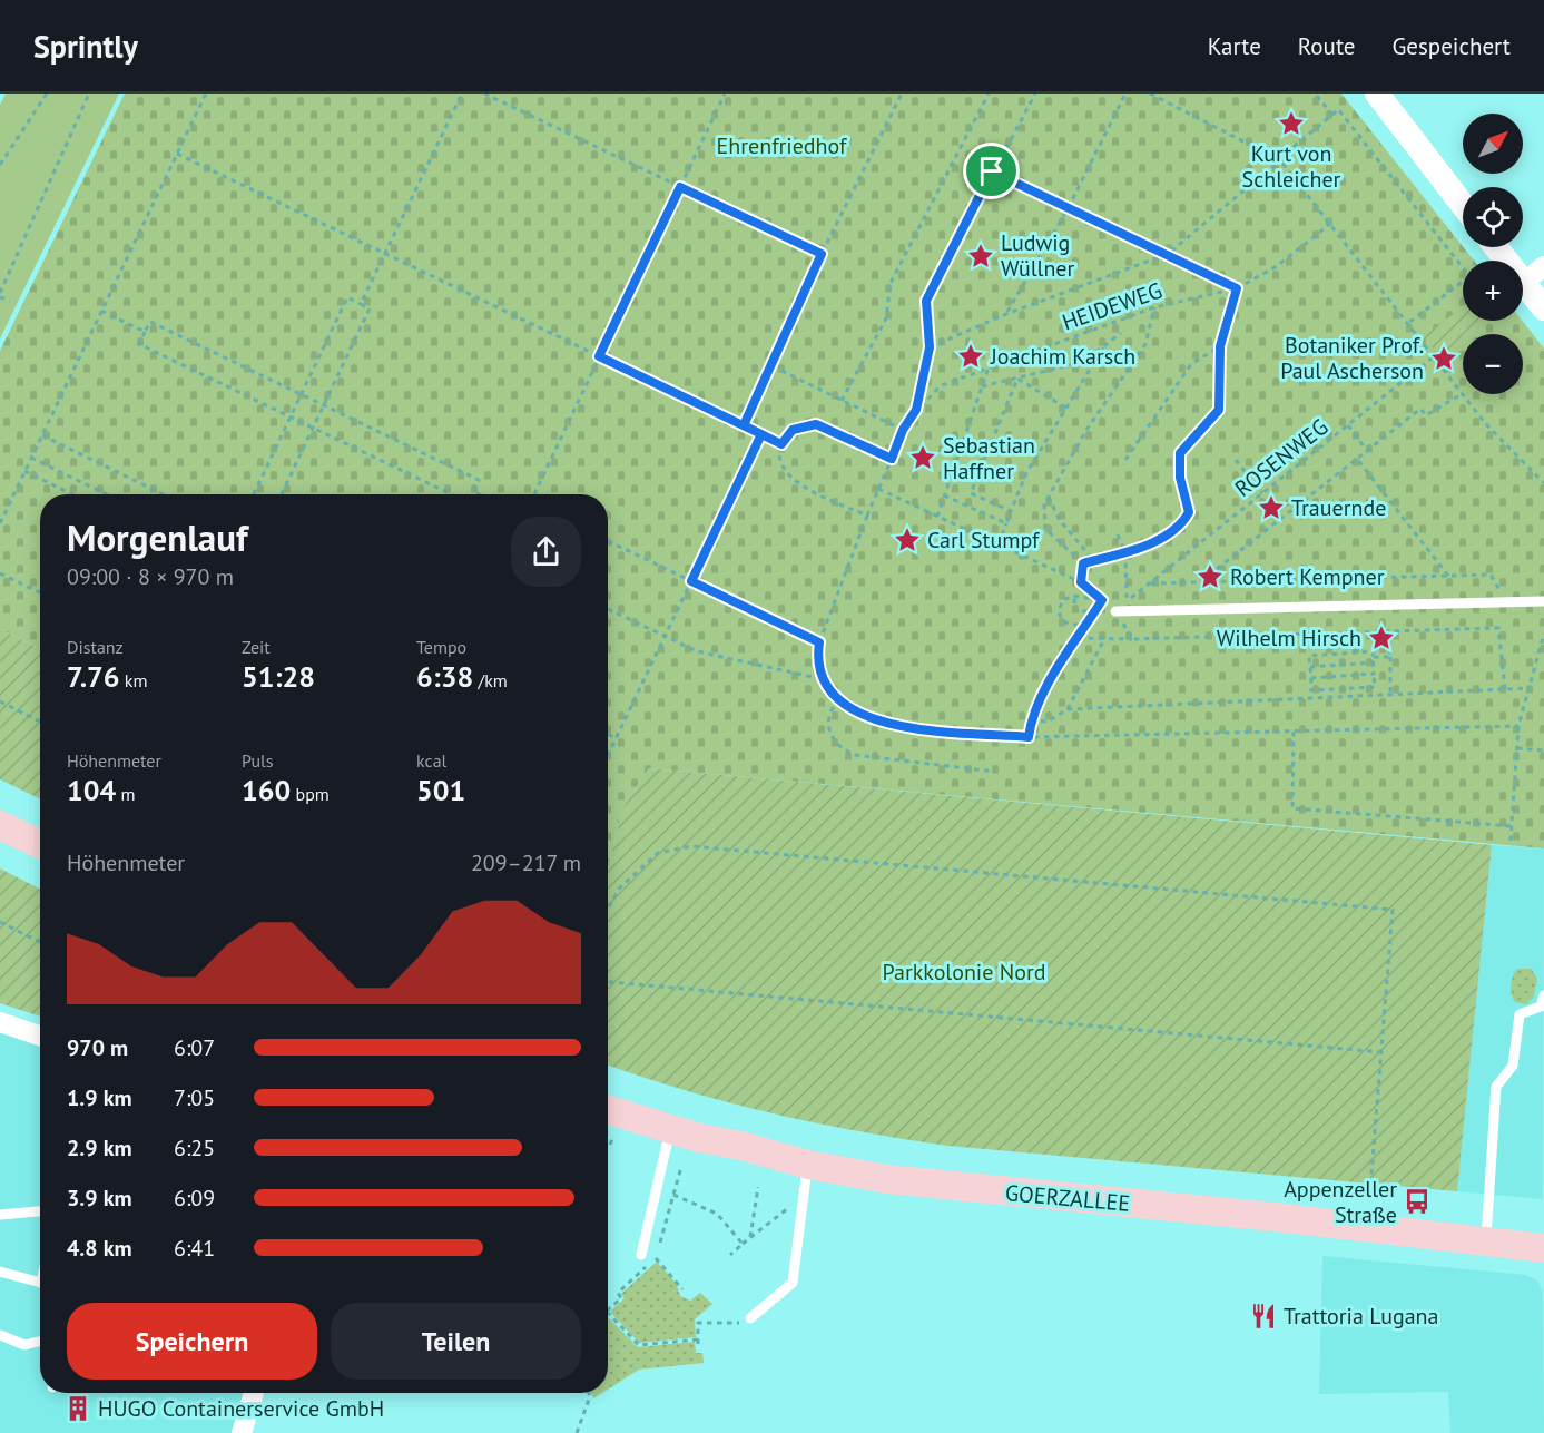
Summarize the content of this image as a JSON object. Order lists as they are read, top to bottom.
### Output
{
  "streets": {
    "main road": ["GOERZALLEE"],
    "path": ["HEIDEWEG", "ROSENWEG"]
  },
  "parks": ["Ehrenfriedhof", "Parkkolonie Nord"],
  "places": {
    "place": [
      "Kurt von Schleicher",
      "Ludwig Wüllner",
      "Joachim Karsch",
      "Botaniker Prof. Paul Ascherson",
      "Sebastian Haffner",
      "Trauernde",
      "Carl Stumpf",
      "Robert Kempner",
      "Wilhelm Hirsch"
    ],
    "bus stop": ["Appenzeller Straße"],
    "restaurant": ["Trattoria Lugana"],
    "building": ["HUGO Containerservice GmbH"]
  },
  "north": "top right",
  "page": {
    "header": "Sprintly",
    "nav": ["Karte", "Route", "Gespeichert"],
    "map_buttons": ["+", "−"],
    "heading": ["Morgenlauf", "09:00 · 8 × 970 m"],
    "stats": [
      ["Distanz", "7.76 km"],
      ["Zeit", "51:28"],
      ["Tempo", "6:38 /km"],
      ["Höhenmeter", "104 m"],
      ["Puls", "160 bpm"],
      ["kcal", "501"]
    ],
    "chart": ["Höhenmeter", "209–217 m"],
    "list": [
      {
        "name": "970 m",
        "note": "6:07"
      },
      {
        "name": "1.9 km",
        "note": "7:05"
      },
      {
        "name": "2.9 km",
        "note": "6:25"
      },
      {
        "name": "3.9 km",
        "note": "6:09"
      },
      {
        "name": "4.8 km",
        "note": "6:41"
      }
    ],
    "buttons": ["Speichern", "Teilen"]
  }
}
